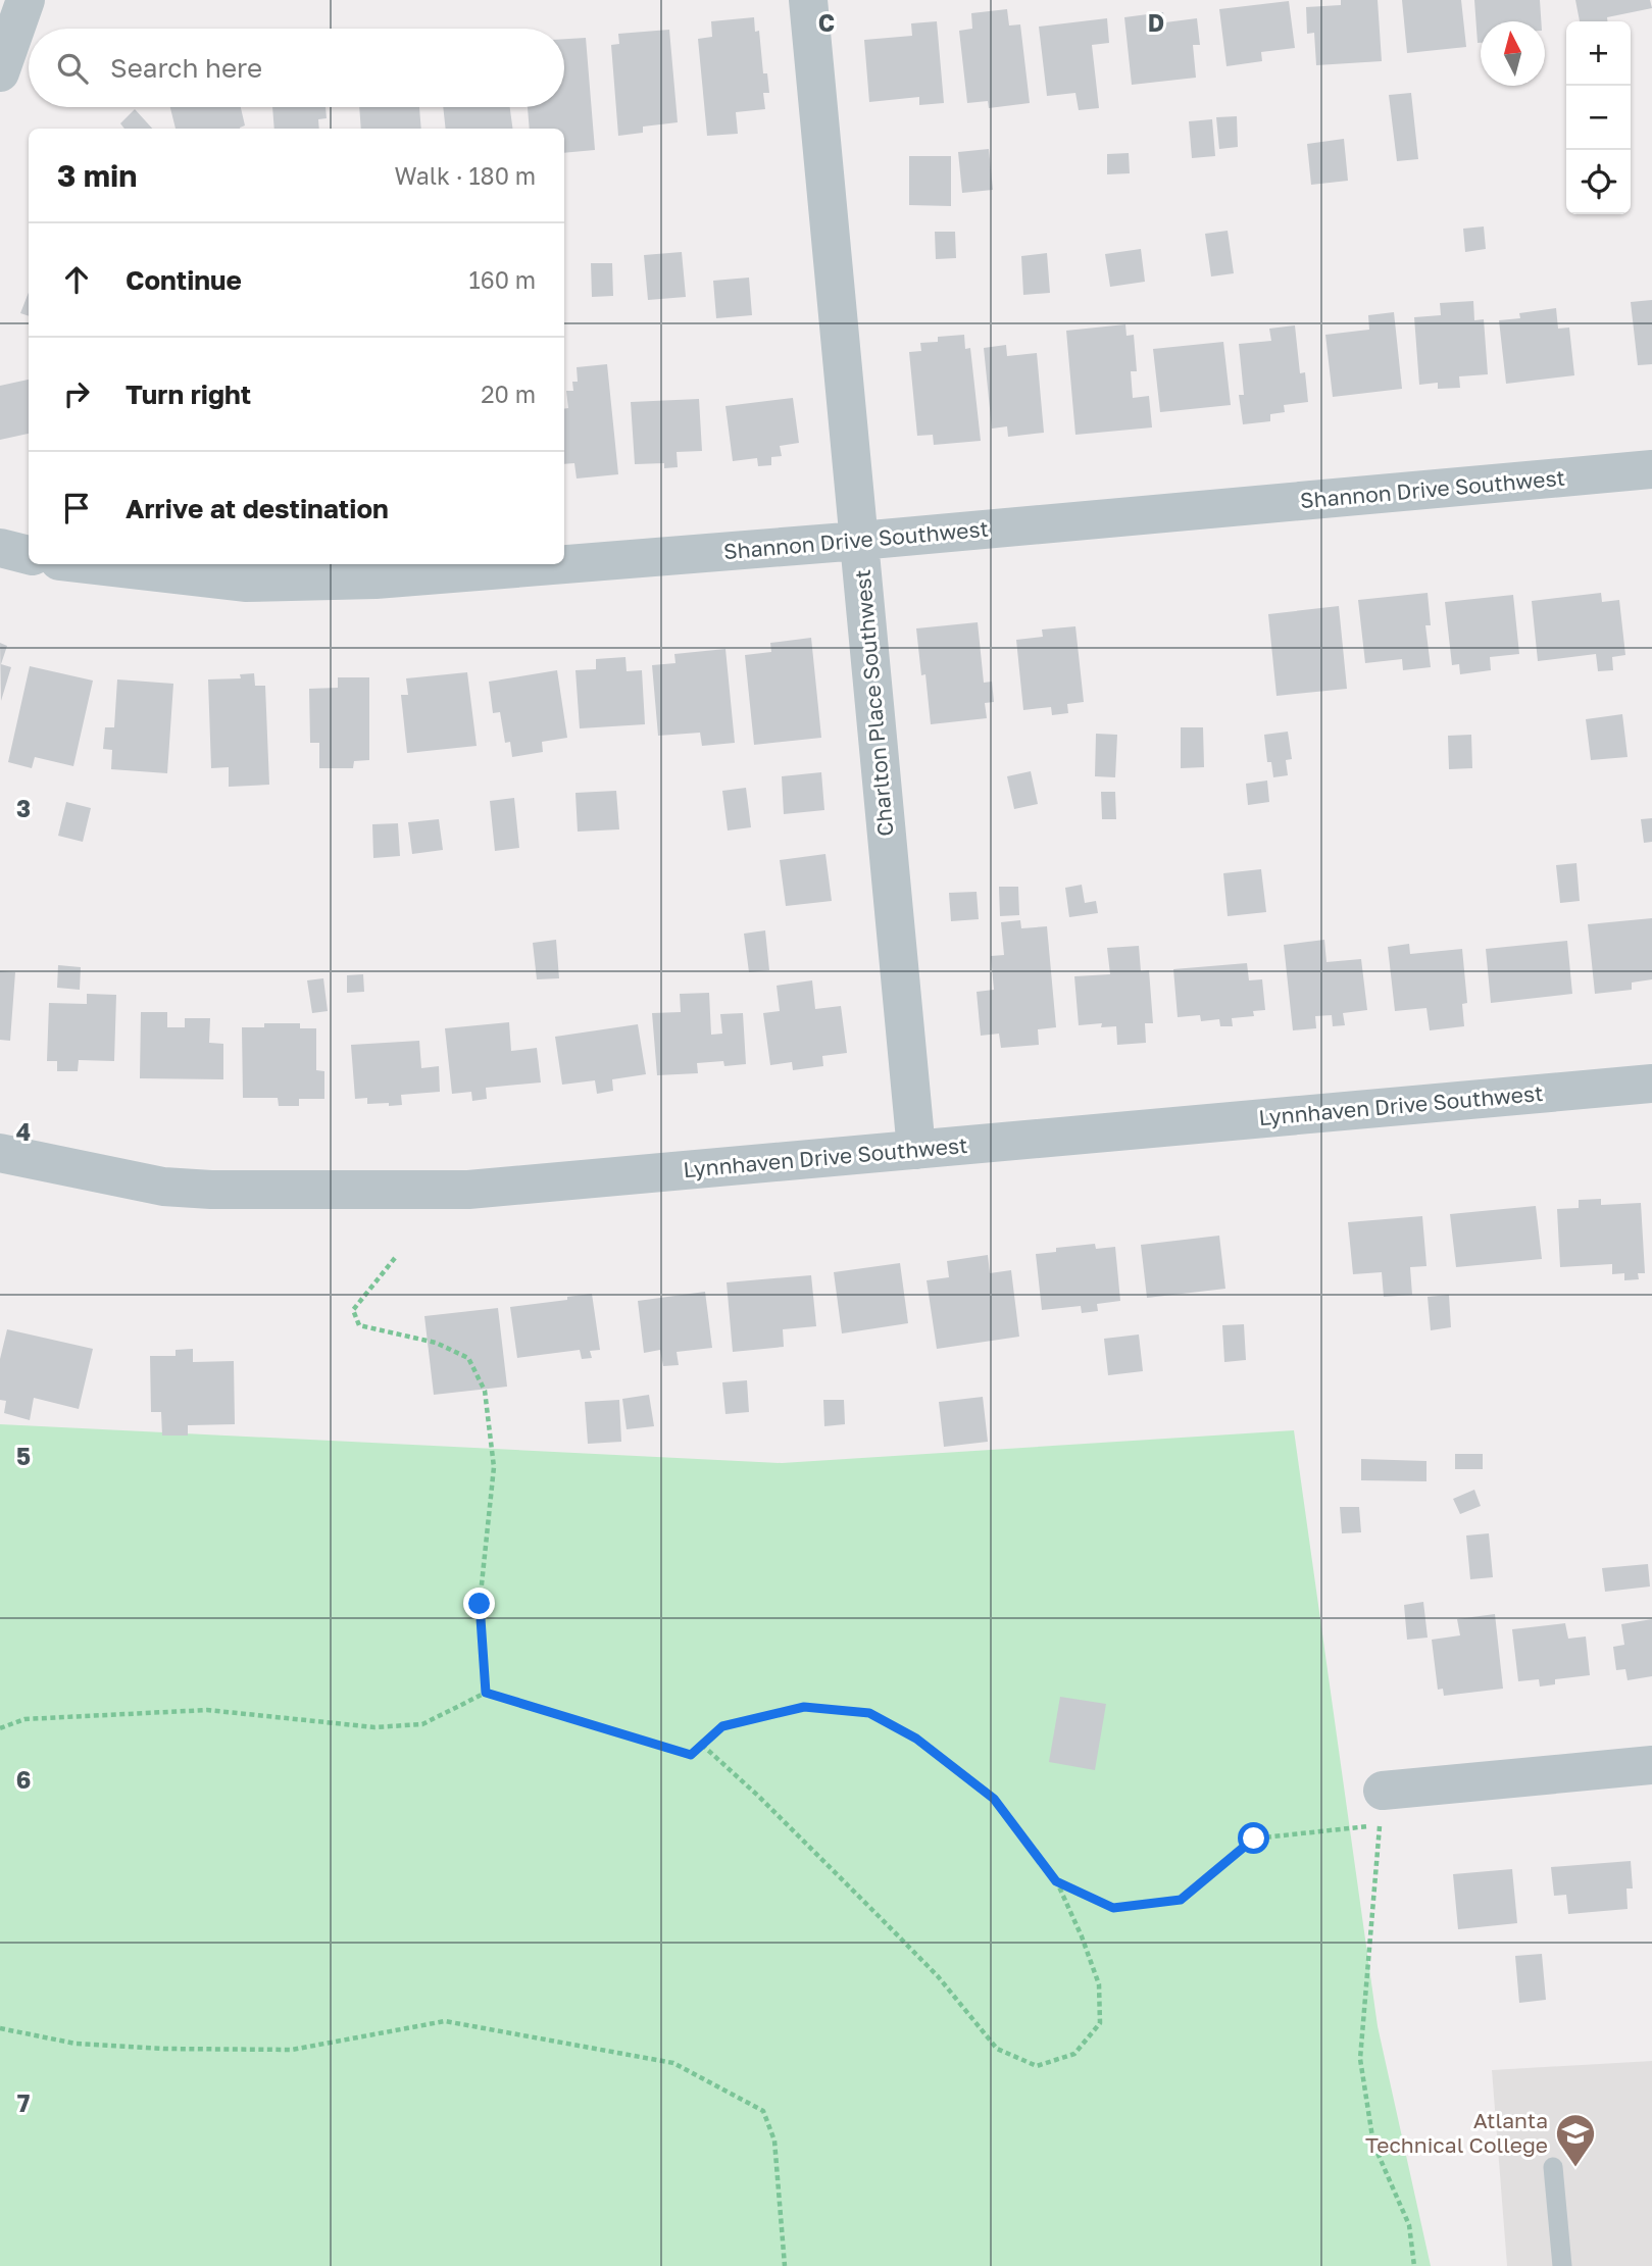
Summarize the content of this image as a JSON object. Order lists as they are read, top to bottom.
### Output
{
  "streets": {
    "street": ["Shannon Drive Southwest", "Charlton Place Southwest", "Lynnhaven Drive Southwest"]
  },
  "crossings": [
    ["Shannon Drive Southwest", "Charlton Place Southwest"],
    ["Charlton Place Southwest", "Lynnhaven Drive Southwest"]
  ],
  "places": {
    "school or university": ["Atlanta Technical College"]
  },
  "north": "top",
  "page": {
    "map_buttons": ["+", "−"],
    "search": "Search here",
    "heading": ["3 min", "Walk · 180 m"],
    "list": [
      ["Continue", "160 m"],
      ["Turn right", "20 m"],
      "Arrive at destination"
    ]
  },
  "grid": {
    "columns": ["C", "D"],
    "rows": [
      "3",
      "4",
      "5",
      "6",
      "7"
    ]
  }
}
